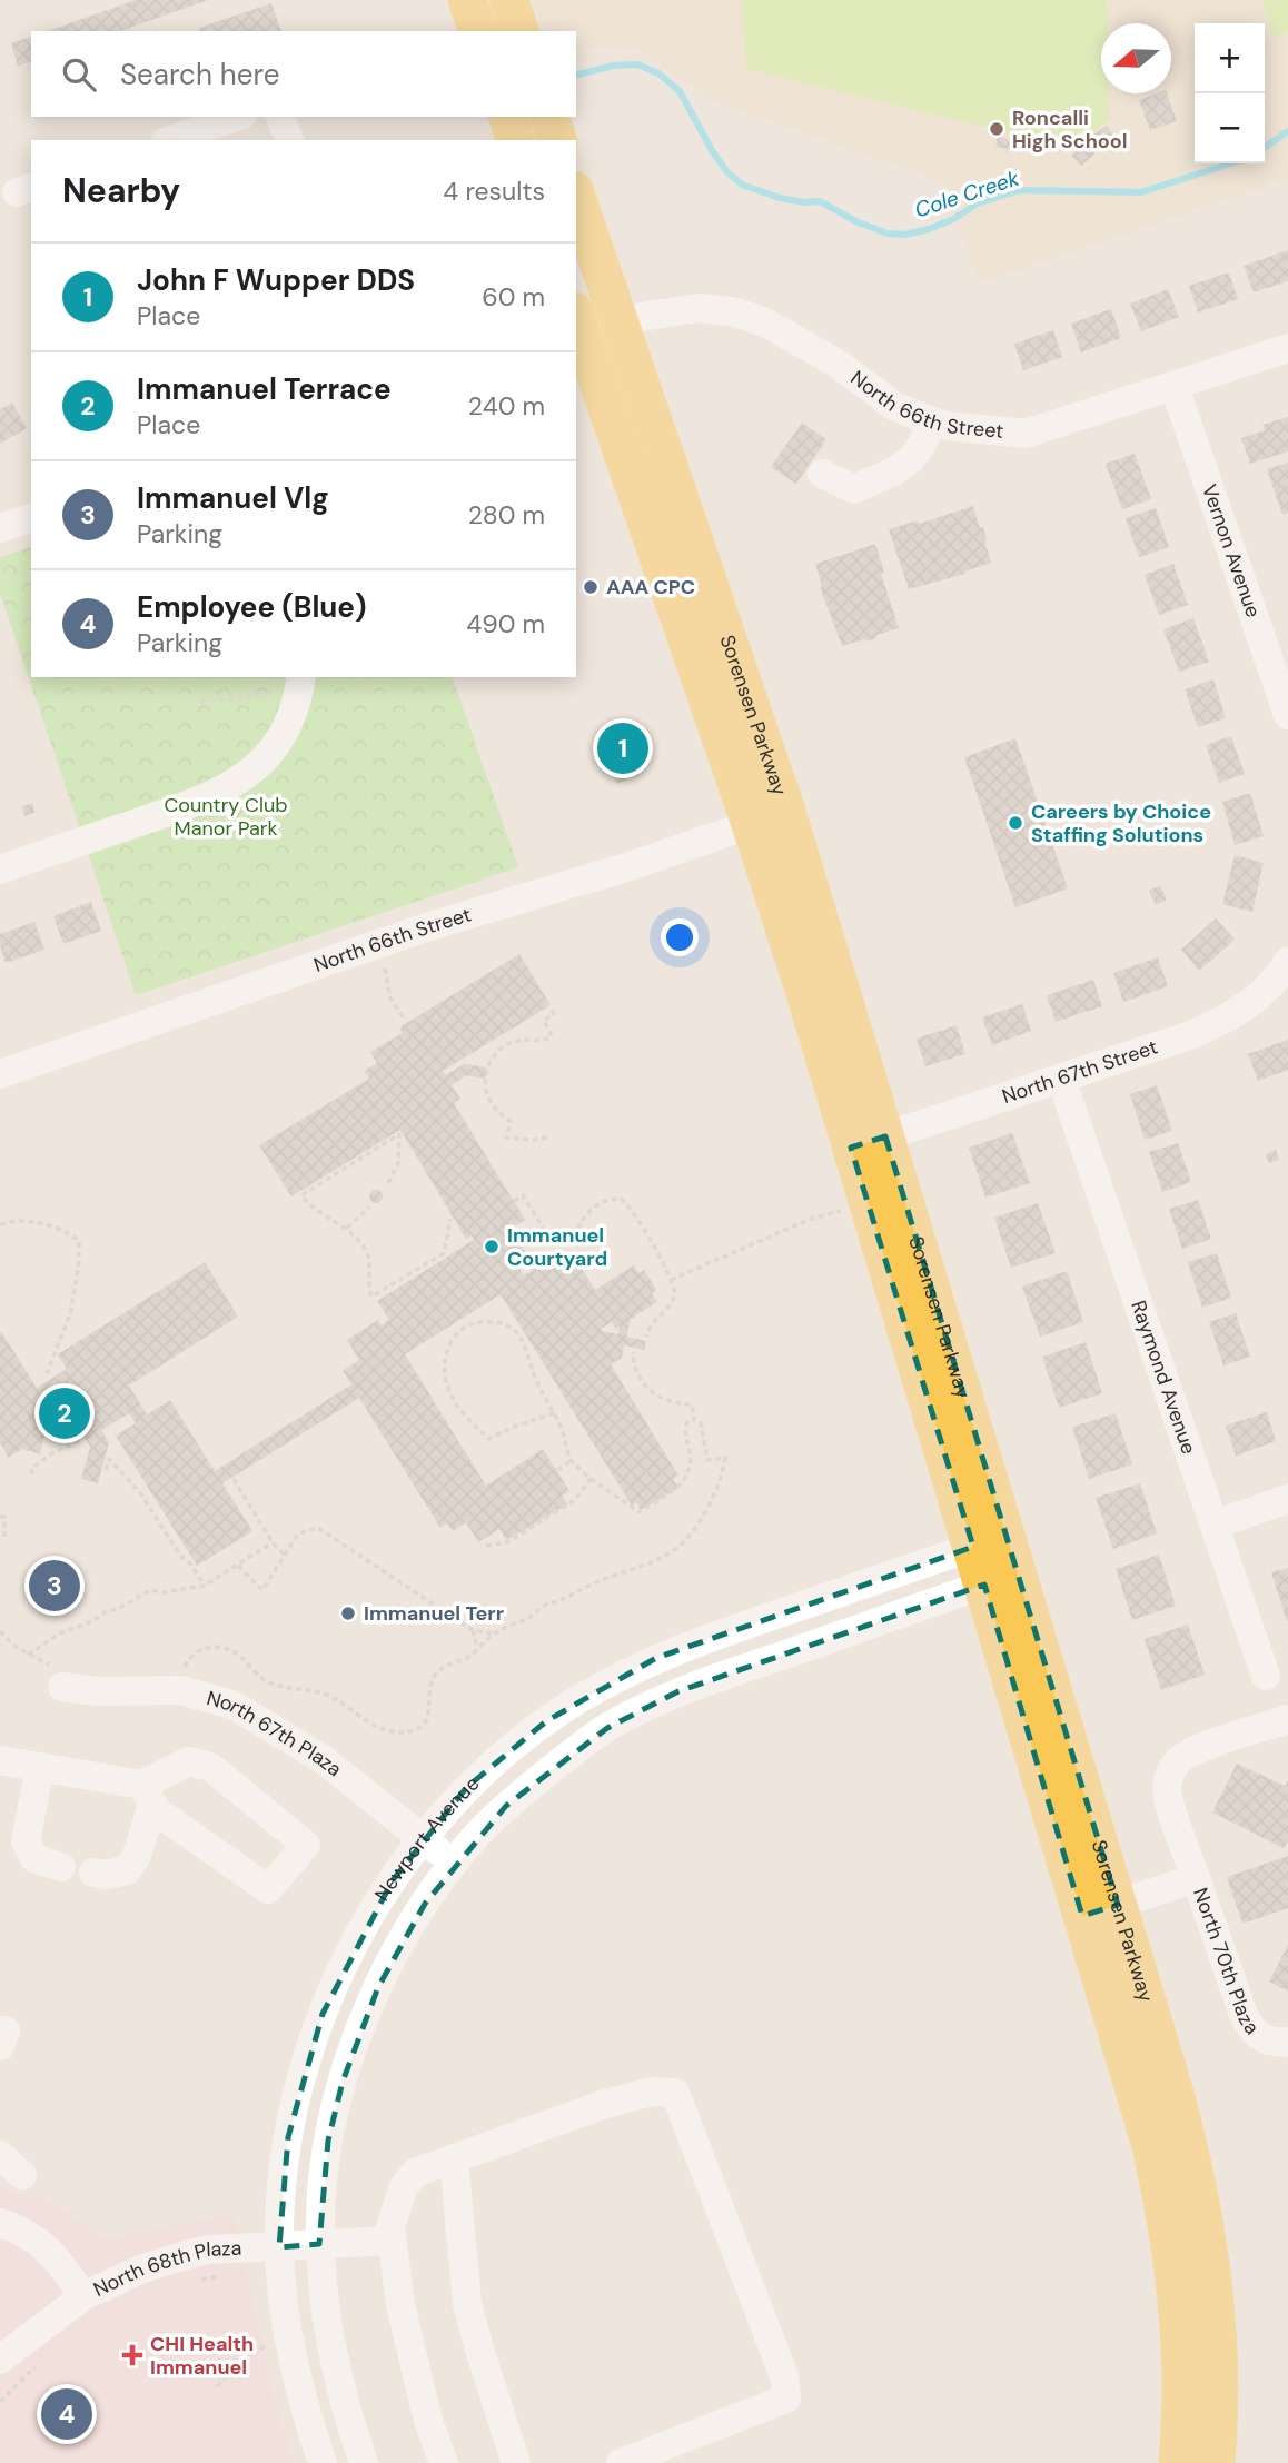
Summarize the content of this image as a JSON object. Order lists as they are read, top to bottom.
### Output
{
  "streets": {
    "main road": ["Sorensen Parkway"],
    "street": [
      "North 66th Street",
      "Vernon Avenue",
      "North 67th Street",
      "Raymond Avenue",
      "North 67th Plaza",
      "Newport Avenue",
      "North 70th Plaza",
      "North 68th Plaza"
    ]
  },
  "crossings": [
    ["North 66th Street", "Vernon Avenue"],
    ["North 66th Street", "Sorensen Parkway"],
    ["Sorensen Parkway", "North 67th Street"],
    ["Sorensen Parkway", "Newport Avenue"],
    ["Sorensen Parkway", "North 70th Plaza"],
    ["North 67th Street", "Raymond Avenue"],
    ["North 67th Plaza", "Newport Avenue"],
    ["Newport Avenue", "North 68th Plaza"]
  ],
  "water": ["Cole Creek"],
  "parks": ["Country Club Manor Park"],
  "places": {
    "other": [
      "Roncalli High School",
      "AAA CPC",
      "Careers by Choice Staffing Solutions",
      "Immanuel Courtyard",
      "Immanuel Terr"
    ],
    "health": ["CHI Health Immanuel"]
  },
  "north": "left",
  "page": {
    "map_buttons": ["+", "−"],
    "search": "Search here",
    "heading": ["Nearby", "4 results"],
    "list": [
      {
        "mark": "1",
        "name": "John F Wupper DDS",
        "note": "Place",
        "value": "60 m"
      },
      {
        "mark": "2",
        "name": "Immanuel Terrace",
        "note": "Place",
        "value": "240 m"
      },
      {
        "mark": "3",
        "name": "Immanuel Vlg",
        "note": "Parking",
        "value": "280 m"
      },
      {
        "mark": "4",
        "name": "Employee (Blue)",
        "note": "Parking",
        "value": "490 m"
      }
    ],
    "pins": [
      "1",
      "2",
      "3",
      "4"
    ]
  }
}
